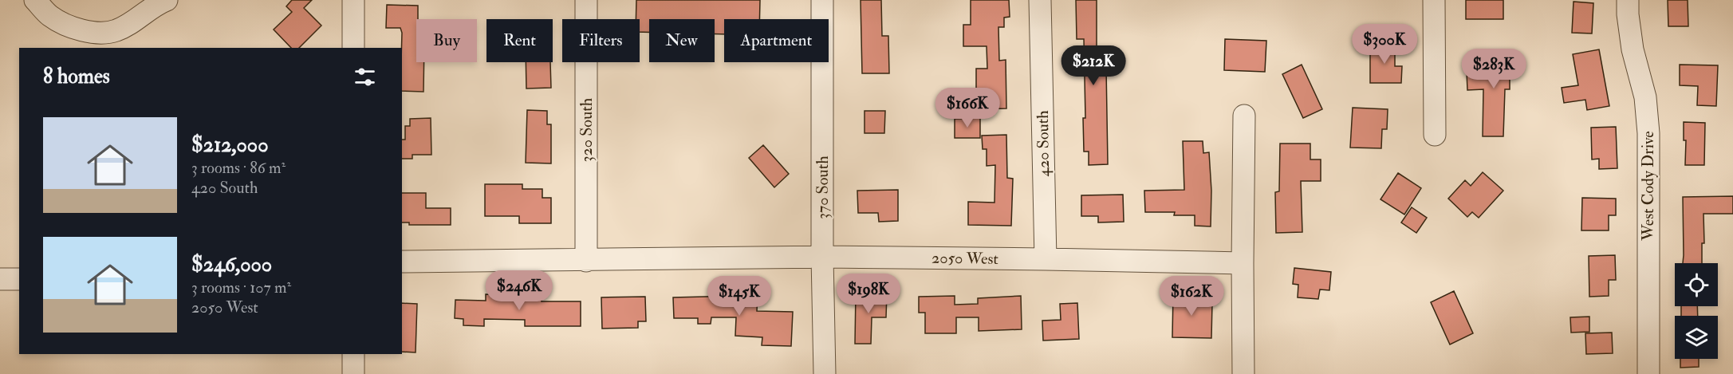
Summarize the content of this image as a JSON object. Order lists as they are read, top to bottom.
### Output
{
  "streets": {
    "street": [
      "320 South",
      "420 South",
      "West Cody Drive",
      "370 South",
      "2050 West"
    ]
  },
  "crossings": [
    ["320 South", "2050 West"],
    ["420 South", "2050 West"],
    ["370 South", "2050 West"]
  ],
  "page": {
    "chip": [
      "Buy",
      "Rent",
      "Filters",
      "New",
      "Apartment"
    ],
    "price": [
      "$300K",
      "$212K",
      "$283K",
      "$166K",
      "$246K",
      "$198K",
      "$145K",
      "$162K"
    ],
    "heading": "8 homes",
    "list": [
      {
        "name": "$212,000",
        "note": "3 rooms · 86 m² · 420 South"
      },
      {
        "name": "$246,000",
        "note": "3 rooms · 107 m² · 2050 West"
      }
    ]
  }
}
